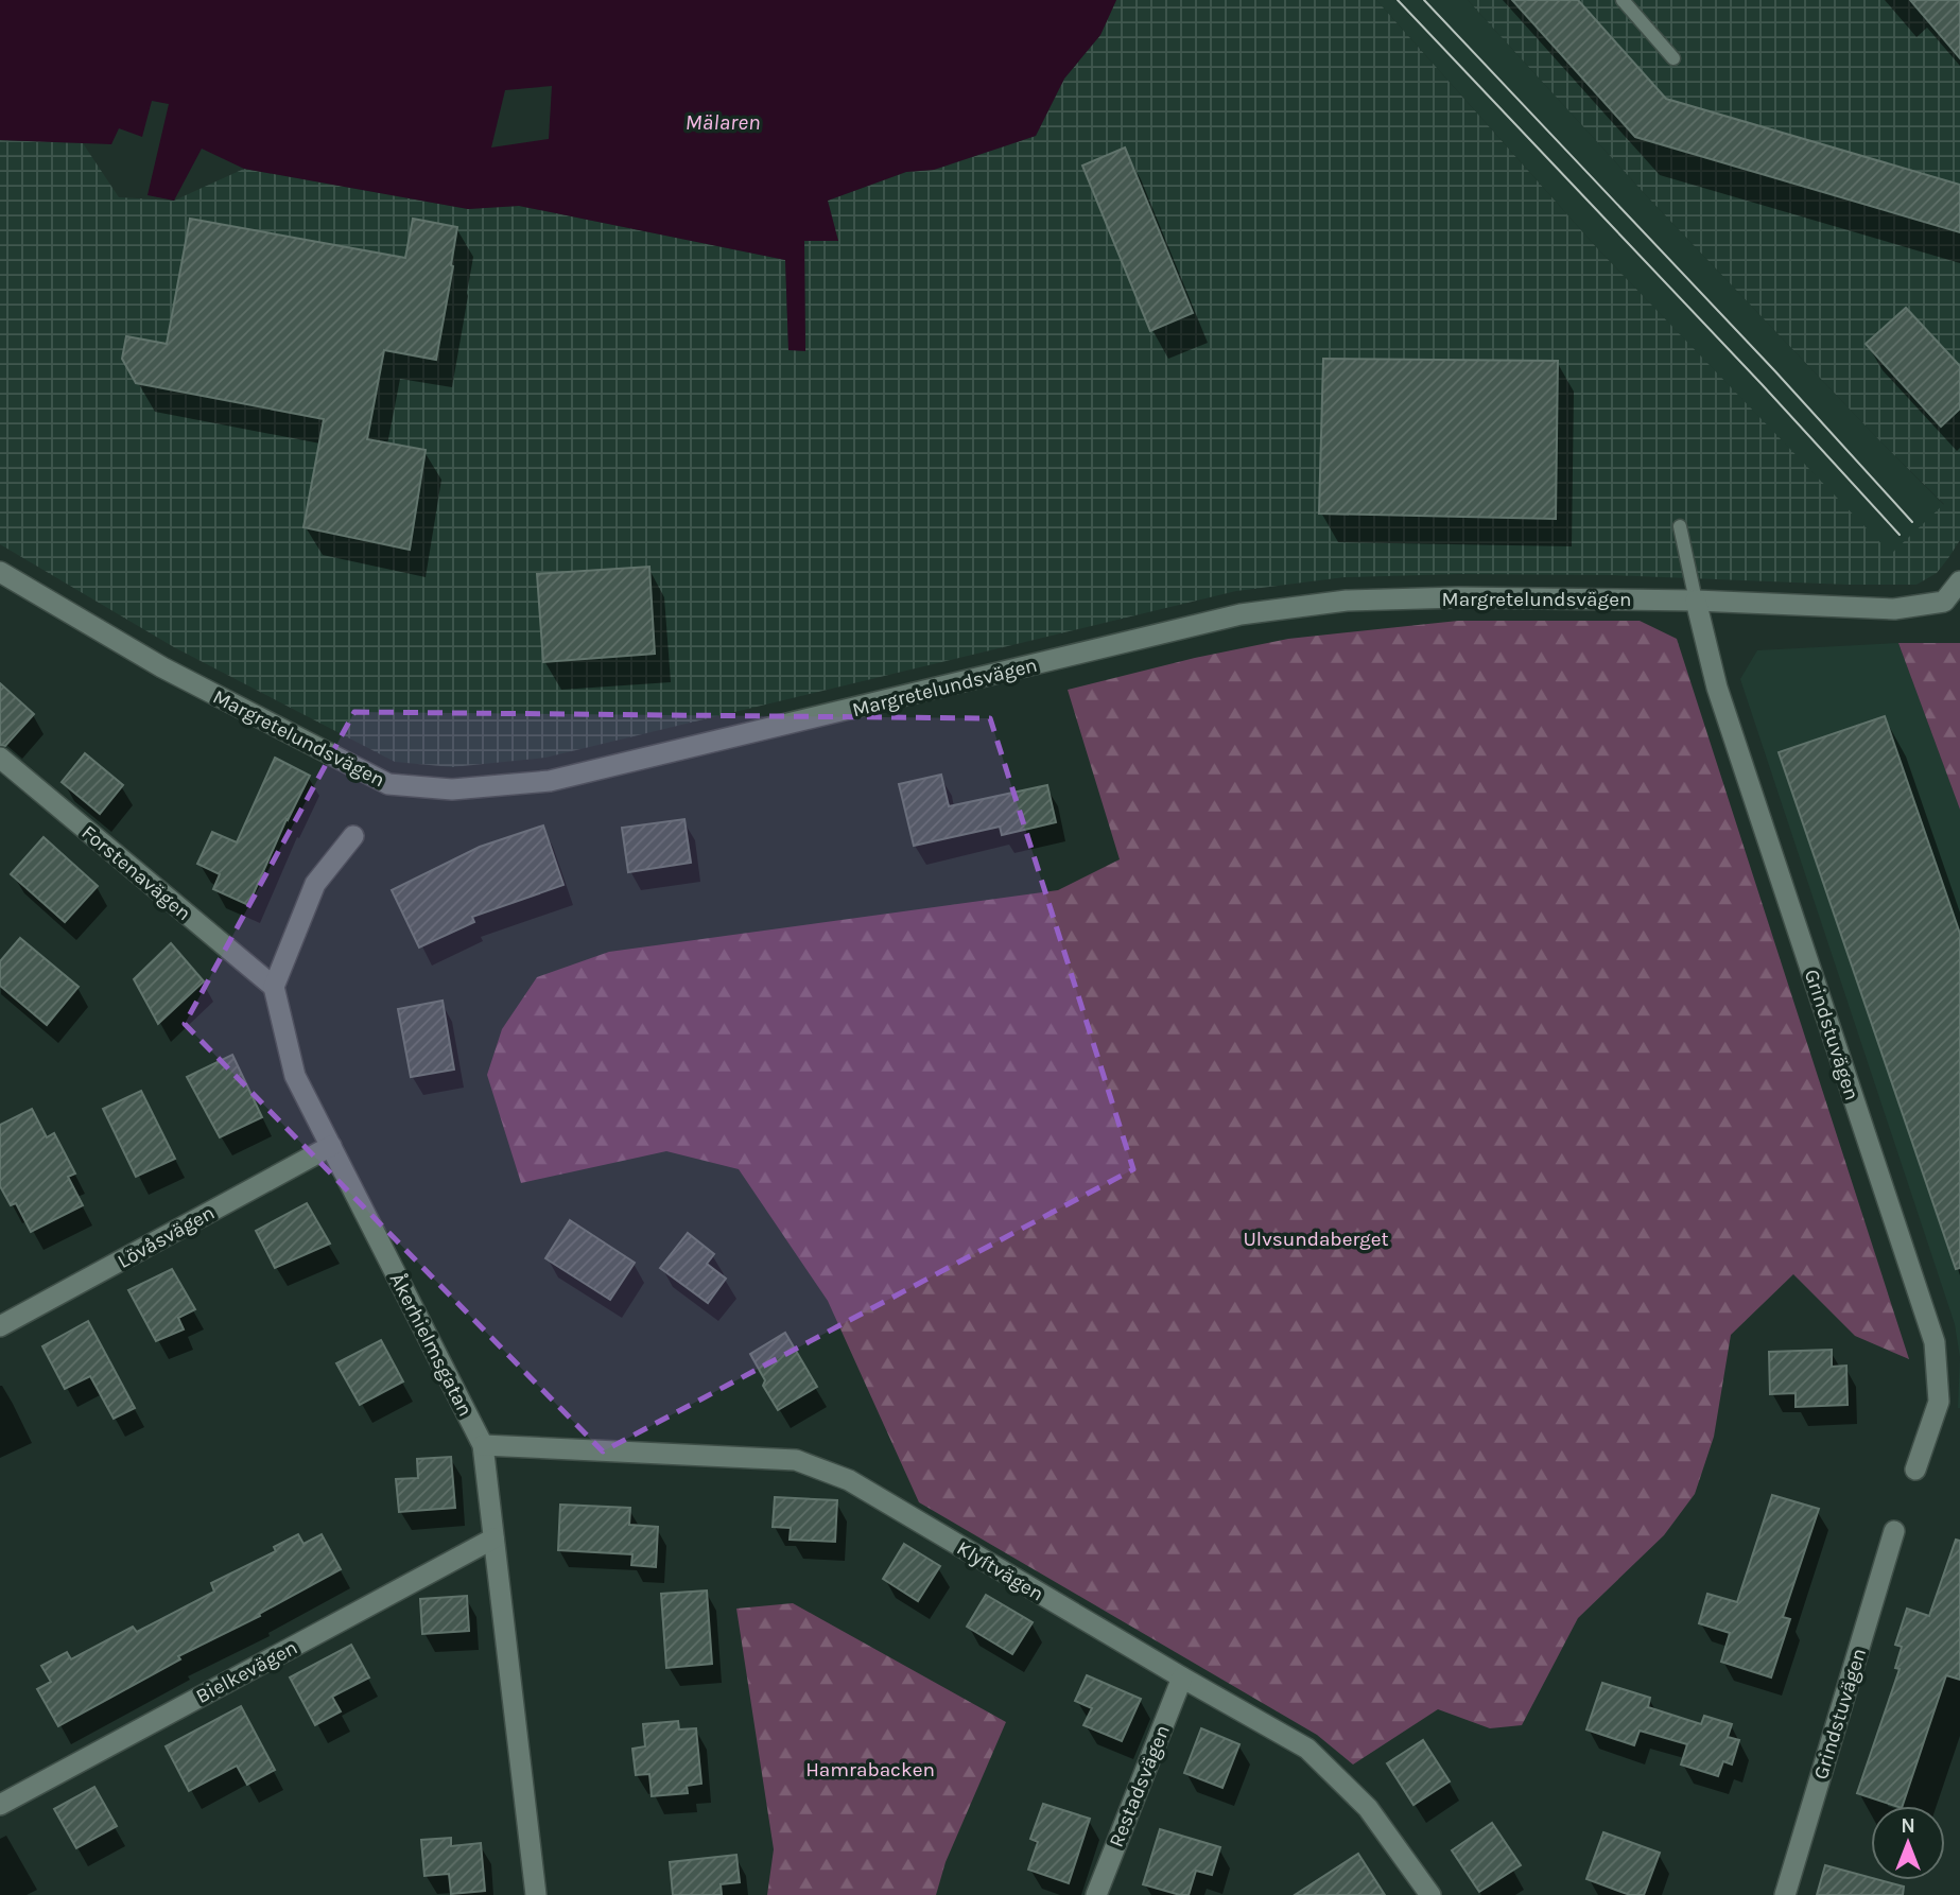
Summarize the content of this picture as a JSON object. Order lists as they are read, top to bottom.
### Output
{
  "streets": {
    "street": [
      "Margretelundsvägen",
      "Forstenavägen",
      "Grindstuvägen",
      "Lövåsvägen",
      "Åkerhielmsgatan",
      "Klyftvägen",
      "Bielkevägen",
      "Restadsvägen"
    ]
  },
  "crossings": [
    ["Margretelundsvägen", "Grindstuvägen"],
    ["Forstenavägen", "Åkerhielmsgatan"],
    ["Lövåsvägen", "Åkerhielmsgatan"],
    ["Åkerhielmsgatan", "Klyftvägen"],
    ["Åkerhielmsgatan", "Bielkevägen"],
    ["Klyftvägen", "Restadsvägen"]
  ],
  "water": ["Mälaren"],
  "parks": ["Ulvsundaberget", "Hamrabacken"],
  "north": "top"
}
